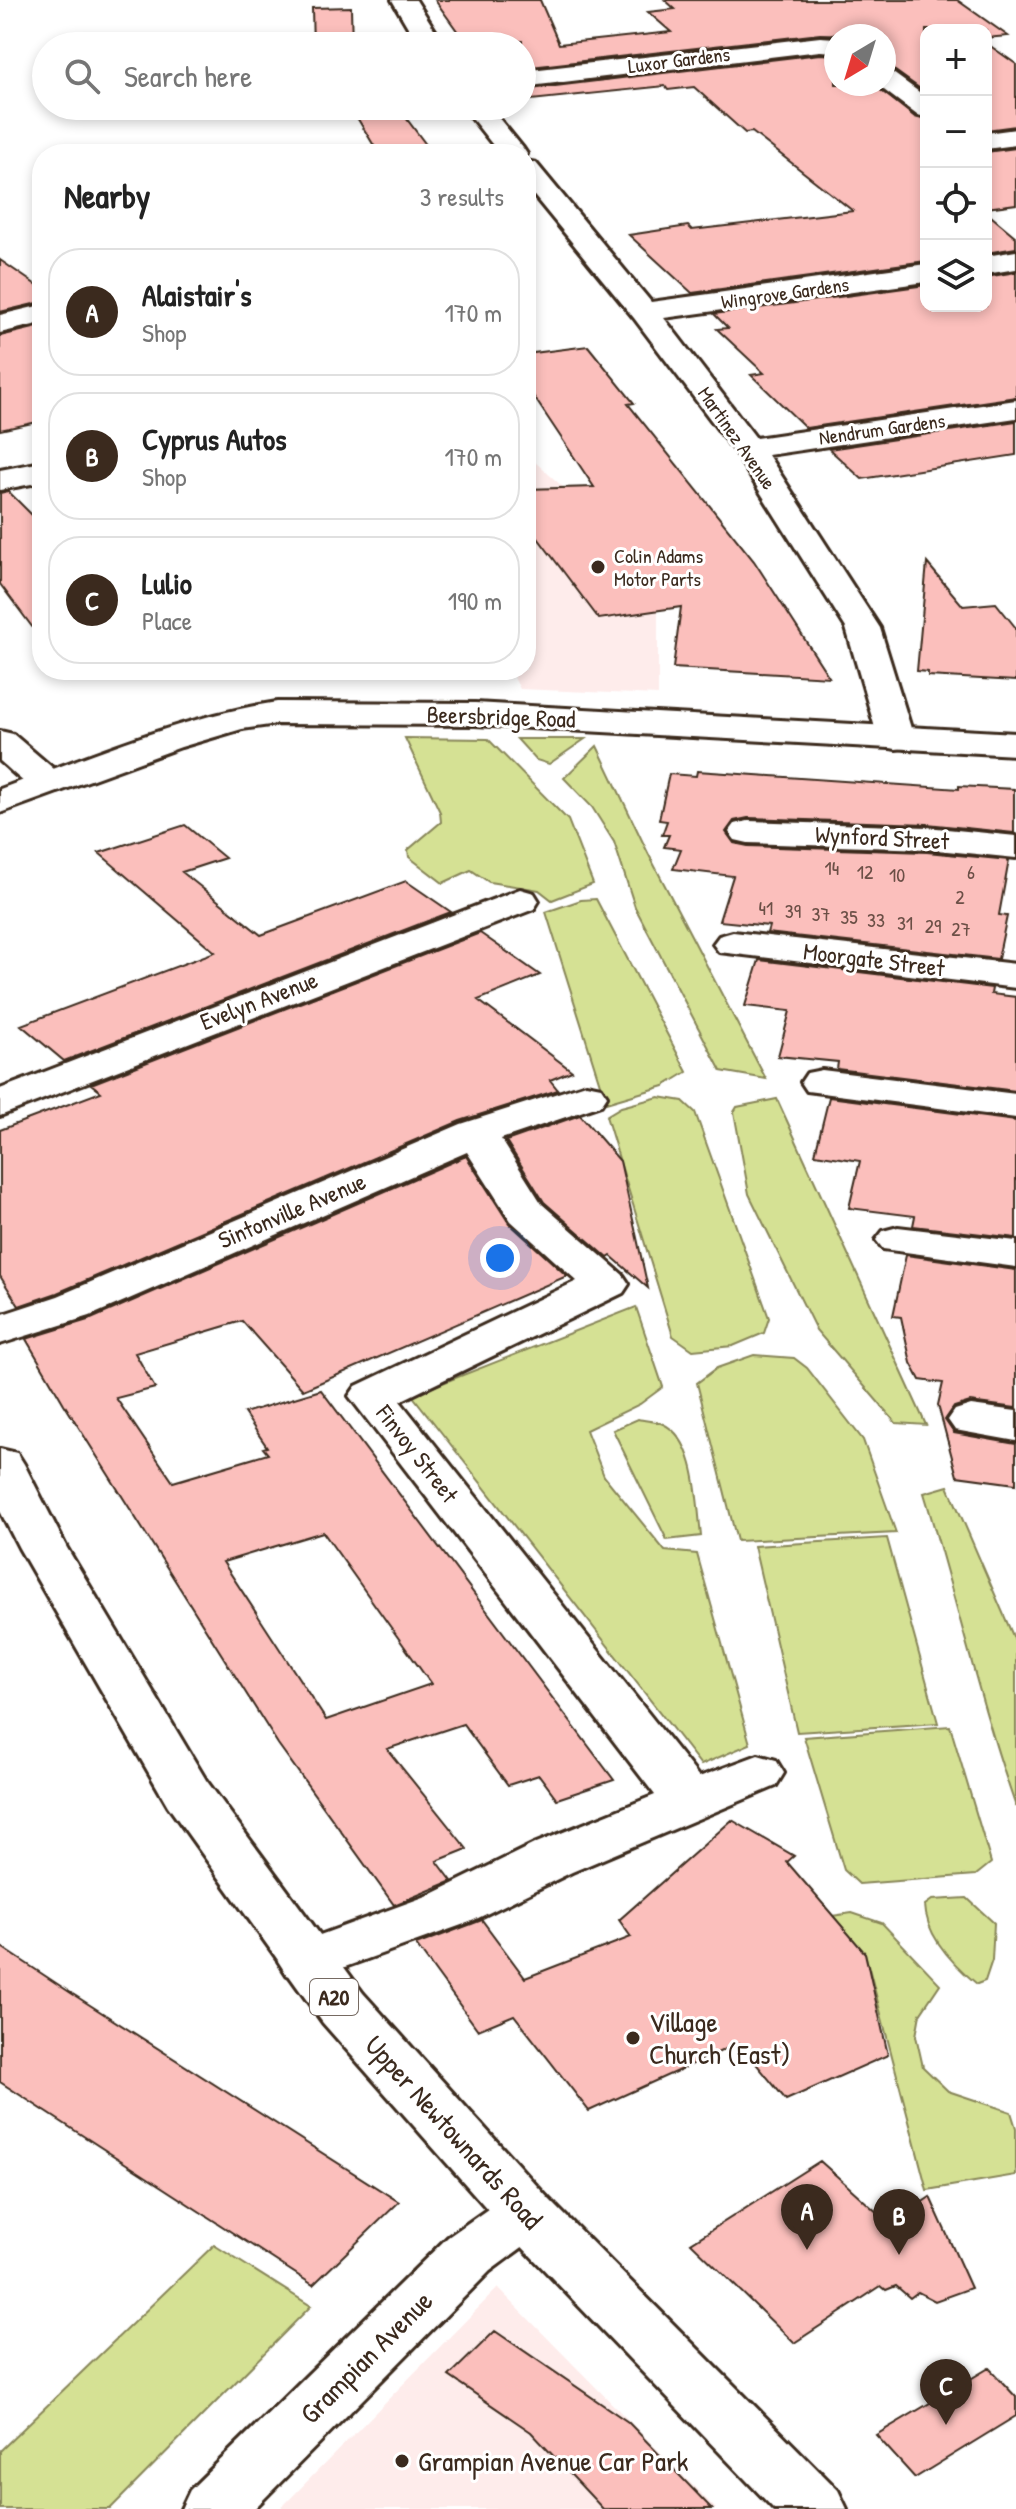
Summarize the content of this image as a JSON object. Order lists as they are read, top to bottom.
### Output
{
  "streets": {
    "street": [
      "Luxor Gardens",
      "Wingrove Gardens",
      "Nendrum Gardens",
      "Martinez Avenue",
      "Beersbridge Road",
      "Wynford Street",
      "Moorgate Street",
      "Evelyn Avenue",
      "Sintonville Avenue",
      "Finvoy Street",
      "A20",
      "Upper Newtownards Road",
      "Grampian Avenue"
    ]
  },
  "crossings": [
    ["Wingrove Gardens", "Martinez Avenue"],
    ["Nendrum Gardens", "Martinez Avenue"],
    ["Martinez Avenue", "Beersbridge Road"],
    ["Sintonville Avenue", "Finvoy Street"],
    ["Upper Newtownards Road", "Grampian Avenue"]
  ],
  "places": ["Colin Adams Motor Parts", "Village Church (East)", "Grampian Avenue Car Park"],
  "house_numbers": [
    "14",
    "12",
    "6",
    "10",
    "2",
    "41",
    "39",
    "37",
    "35",
    "33",
    "31",
    "29",
    "27"
  ],
  "north": "bottom left",
  "page": {
    "map_buttons": ["+", "−"],
    "search": "Search here",
    "heading": ["Nearby", "3 results"],
    "list": [
      {
        "mark": "A",
        "name": "Alaistair's",
        "note": "Shop",
        "value": "170 m"
      },
      {
        "mark": "B",
        "name": "Cyprus Autos",
        "note": "Shop",
        "value": "170 m"
      },
      {
        "mark": "C",
        "name": "Lulio",
        "note": "Place",
        "value": "190 m"
      }
    ],
    "pins": ["A", "B", "C"]
  }
}
